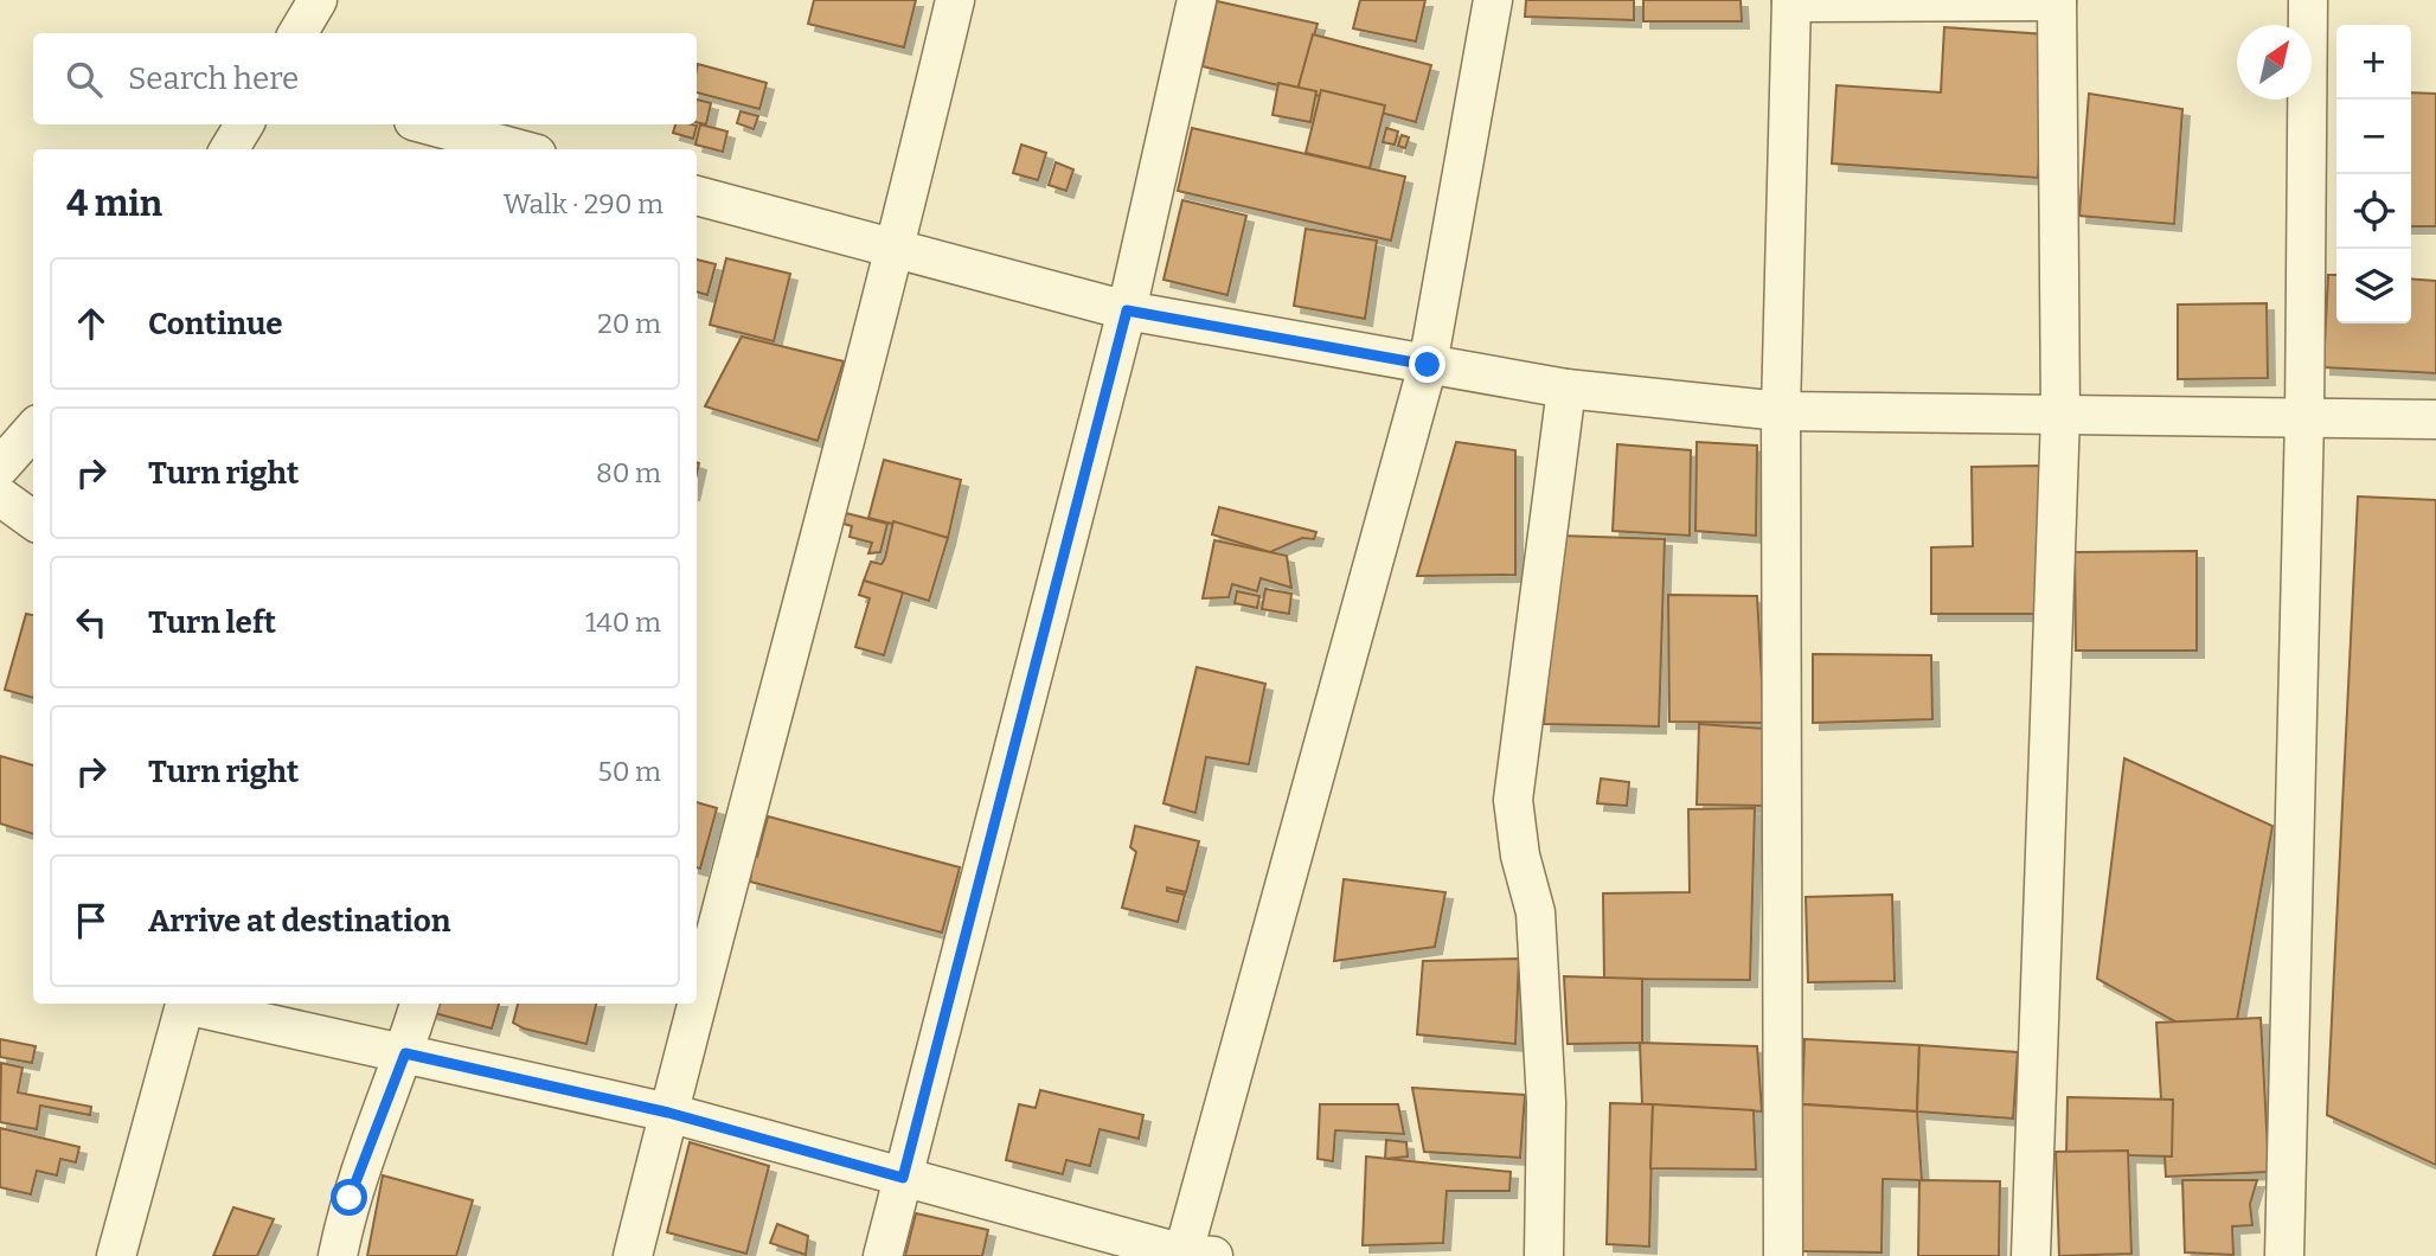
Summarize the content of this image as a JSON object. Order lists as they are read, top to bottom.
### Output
{
  "north": "top right",
  "page": {
    "map_buttons": ["+", "−"],
    "search": "Search here",
    "heading": ["4 min", "Walk · 290 m"],
    "list": [
      ["Continue", "20 m"],
      ["Turn right", "80 m"],
      ["Turn left", "140 m"],
      ["Turn right", "50 m"],
      "Arrive at destination"
    ]
  }
}
